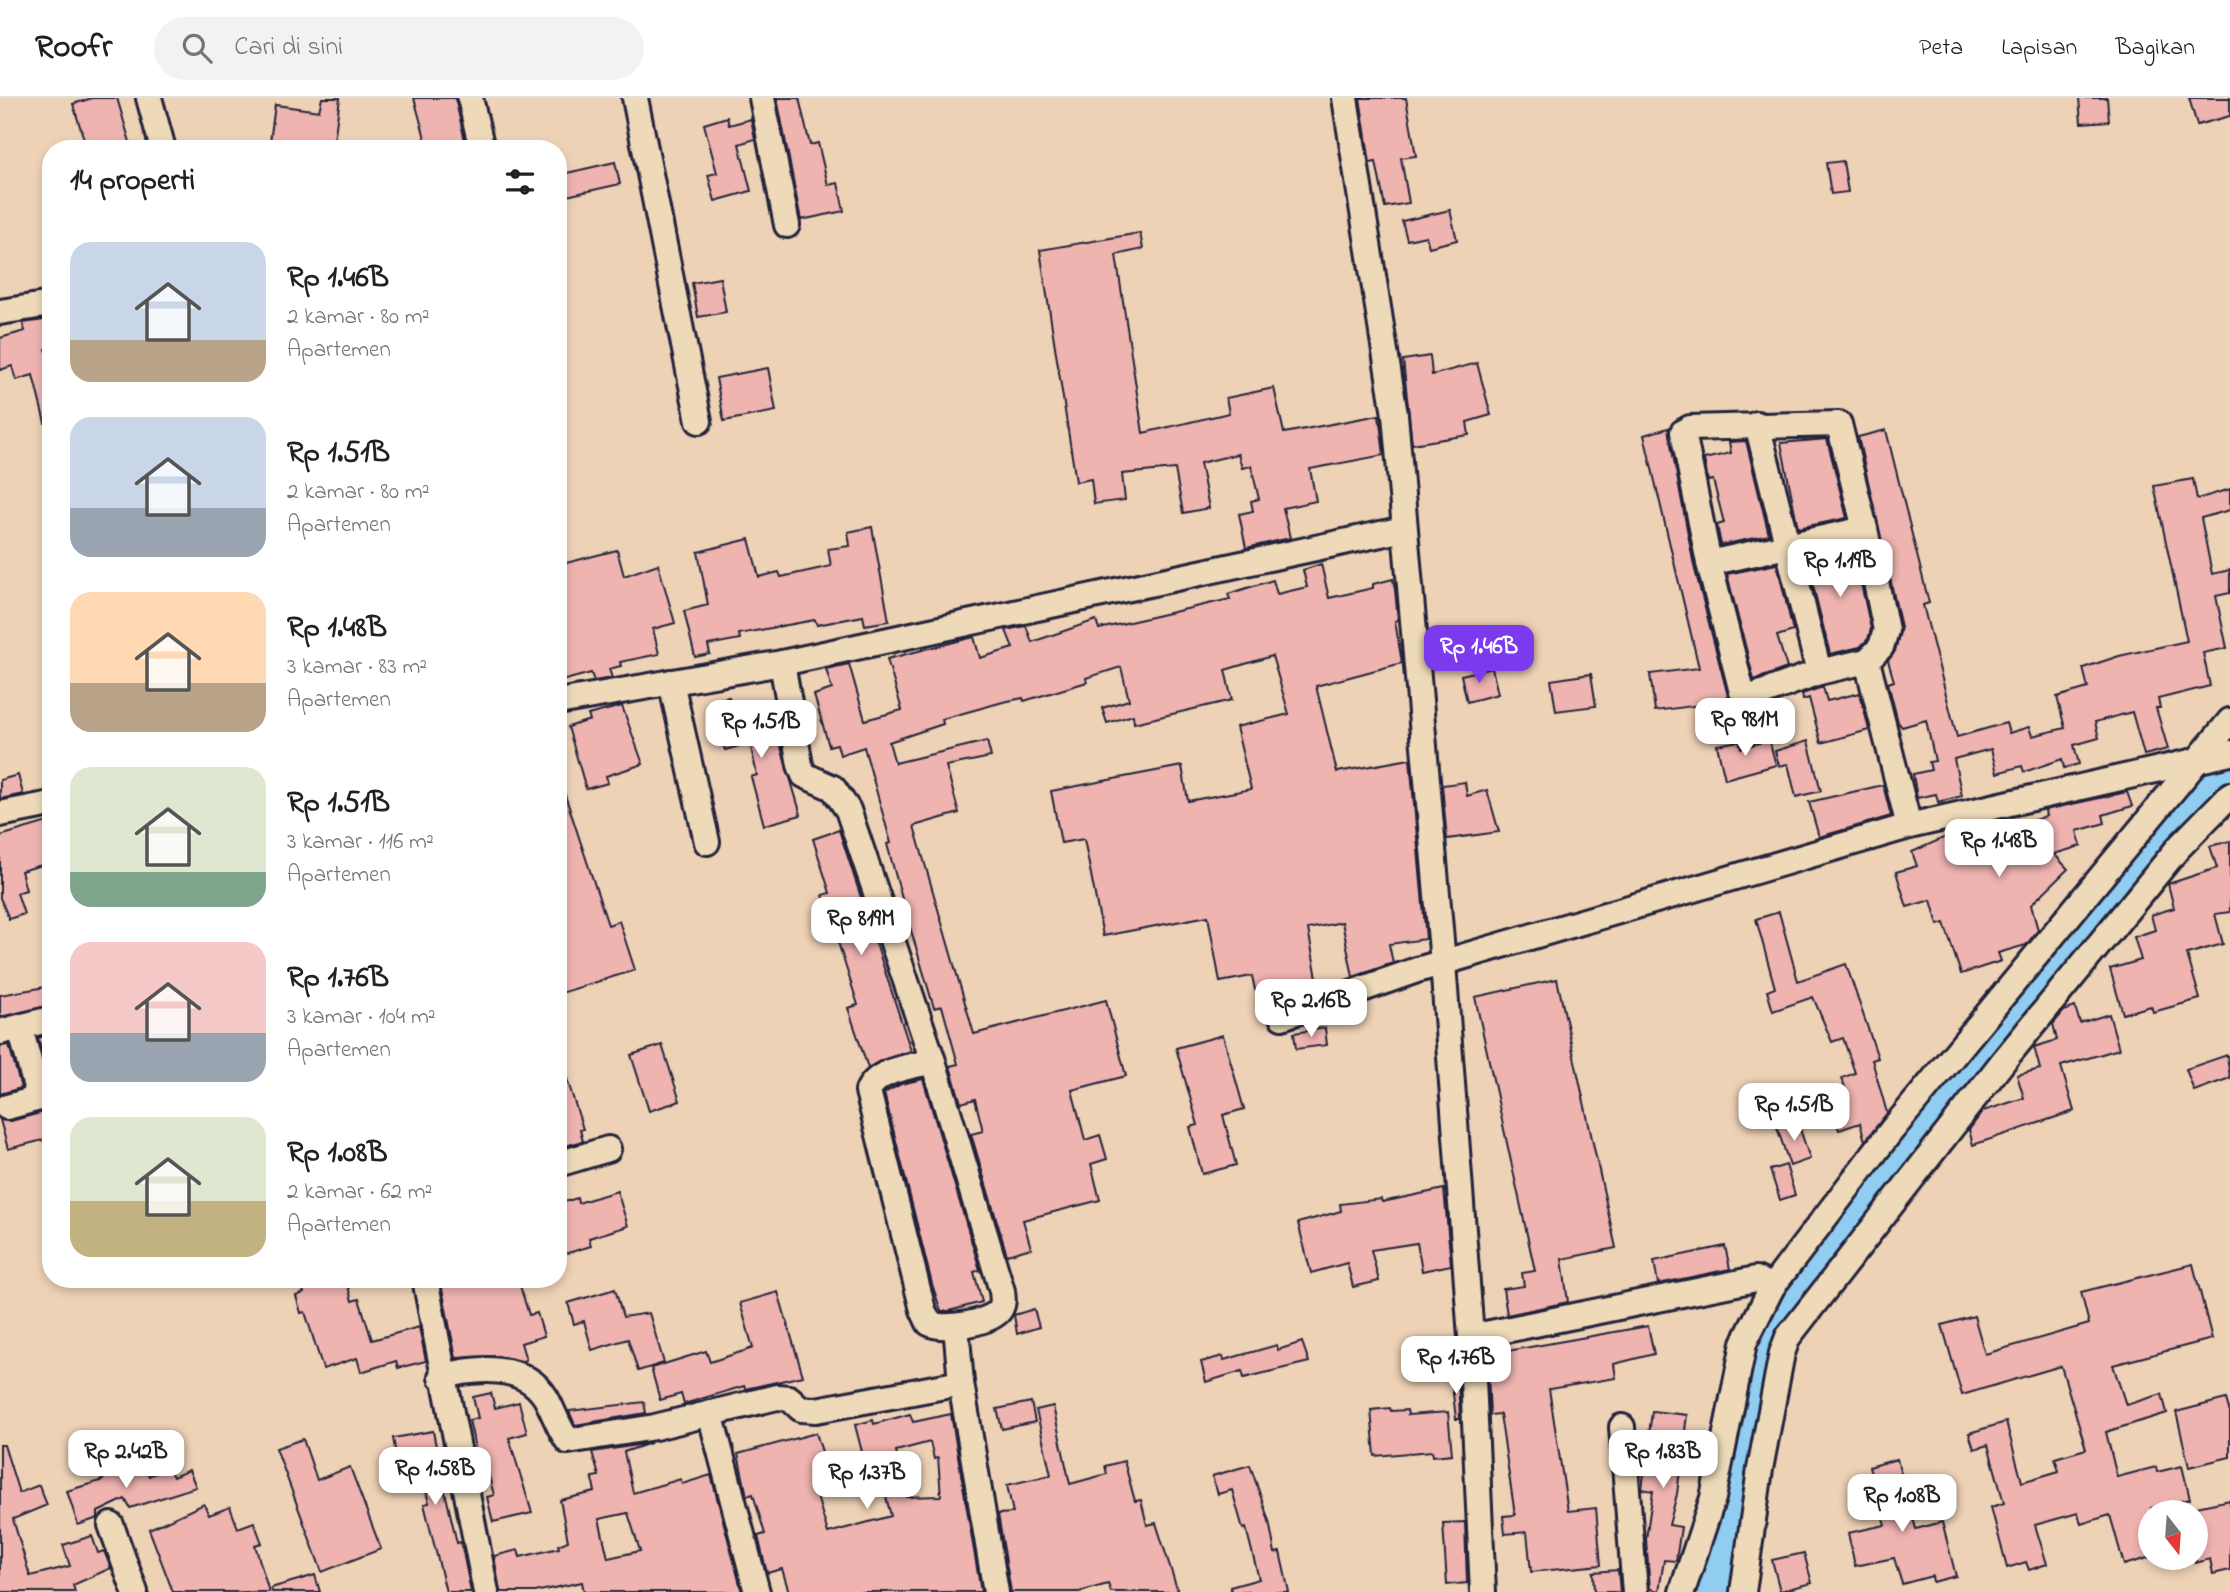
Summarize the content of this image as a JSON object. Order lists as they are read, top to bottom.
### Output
{
  "north": "bottom",
  "page": {
    "header": "Roofr",
    "search": "Cari di sini",
    "nav": ["Peta", "Lapisan", "Bagikan"],
    "heading": "14 properti",
    "list": [
      {
        "name": "Rp 1.46B",
        "note": "2 kamar · 80 m² · Apartemen"
      },
      {
        "name": "Rp 1.51B",
        "note": "2 kamar · 80 m² · Apartemen"
      },
      {
        "name": "Rp 1.48B",
        "note": "3 kamar · 83 m² · Apartemen"
      },
      {
        "name": "Rp 1.51B",
        "note": "3 kamar · 116 m² · Apartemen"
      },
      {
        "name": "Rp 1.76B",
        "note": "3 kamar · 104 m² · Apartemen"
      },
      {
        "name": "Rp 1.08B",
        "note": "2 kamar · 62 m² · Apartemen"
      }
    ],
    "price": [
      "Rp 1.19B",
      "Rp 1.46B",
      "Rp 981M",
      "Rp 1.51B",
      "Rp 1.48B",
      "Rp 819M",
      "Rp 2.16B",
      "Rp 1.51B",
      "Rp 1.76B",
      "Rp 2.42B",
      "Rp 1.83B",
      "Rp 1.58B",
      "Rp 1.37B",
      "Rp 1.08B"
    ]
  }
}
